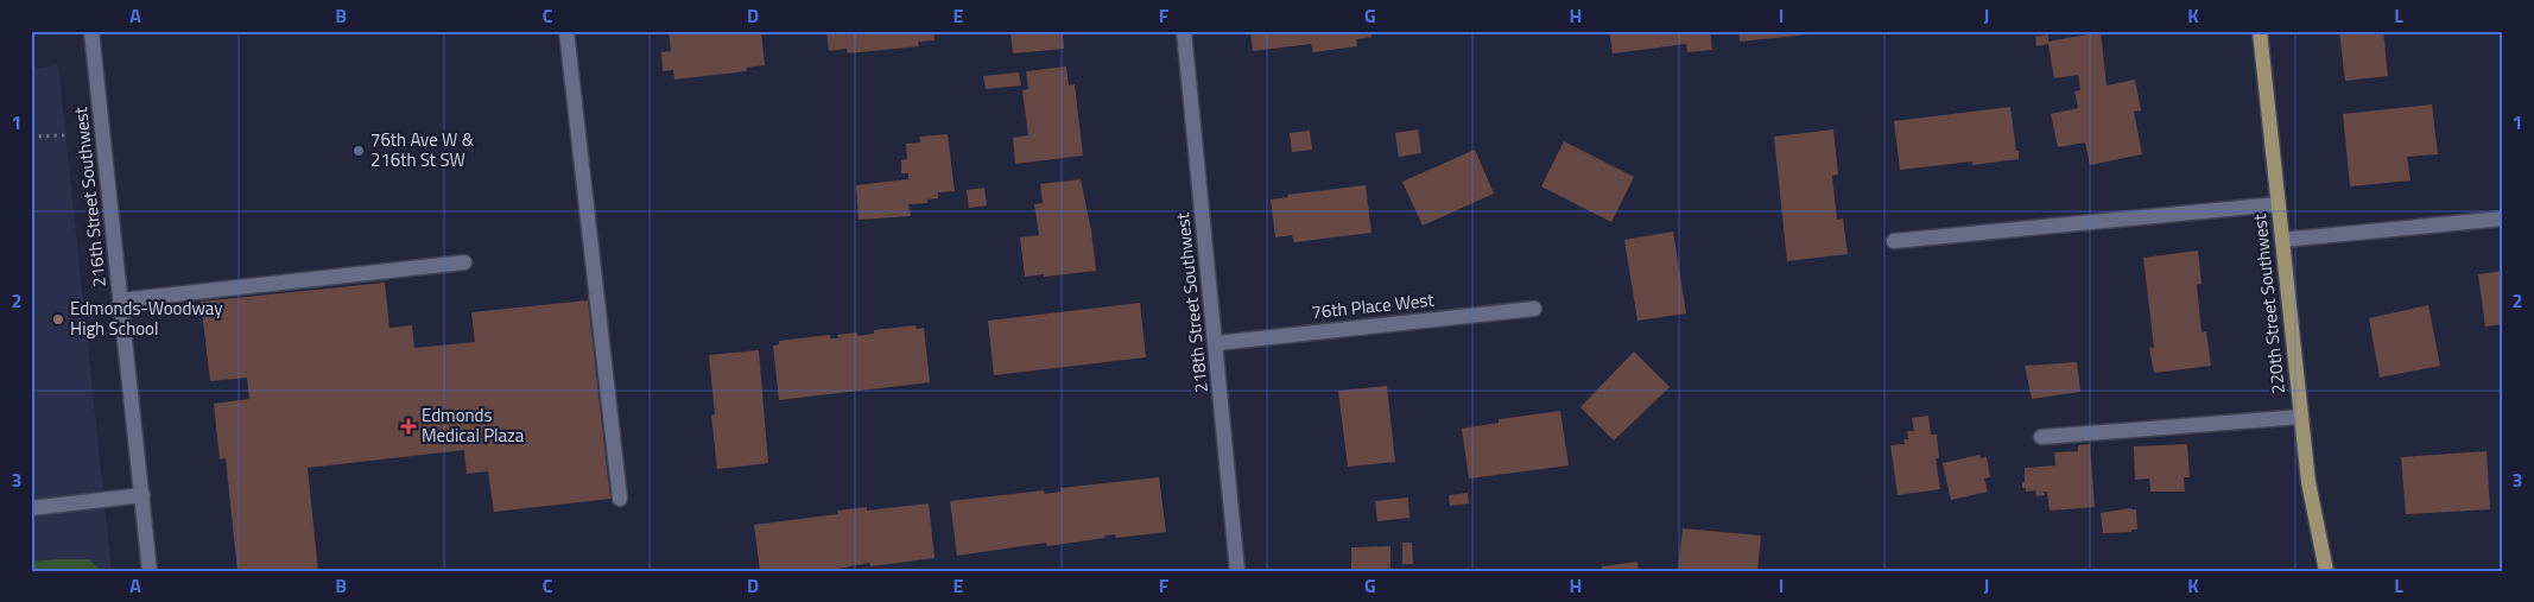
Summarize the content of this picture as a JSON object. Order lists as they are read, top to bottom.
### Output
{
  "streets": {
    "main road": ["220th Street Southwest"],
    "street": ["216th Street Southwest", "218th Street Southwest", "76th Place West"]
  },
  "crossings": [
    ["218th Street Southwest", "76th Place West"]
  ],
  "places": {
    "other": ["76th Ave W & 216th St SW", "Edmonds-Woodway High School"],
    "health": ["Edmonds Medical Plaza"]
  },
  "grid": {
    "columns": [
      "A",
      "B",
      "C",
      "D",
      "E",
      "F",
      "G",
      "H",
      "I",
      "J",
      "K",
      "L"
    ],
    "rows": ["1", "2", "3"]
  }
}
